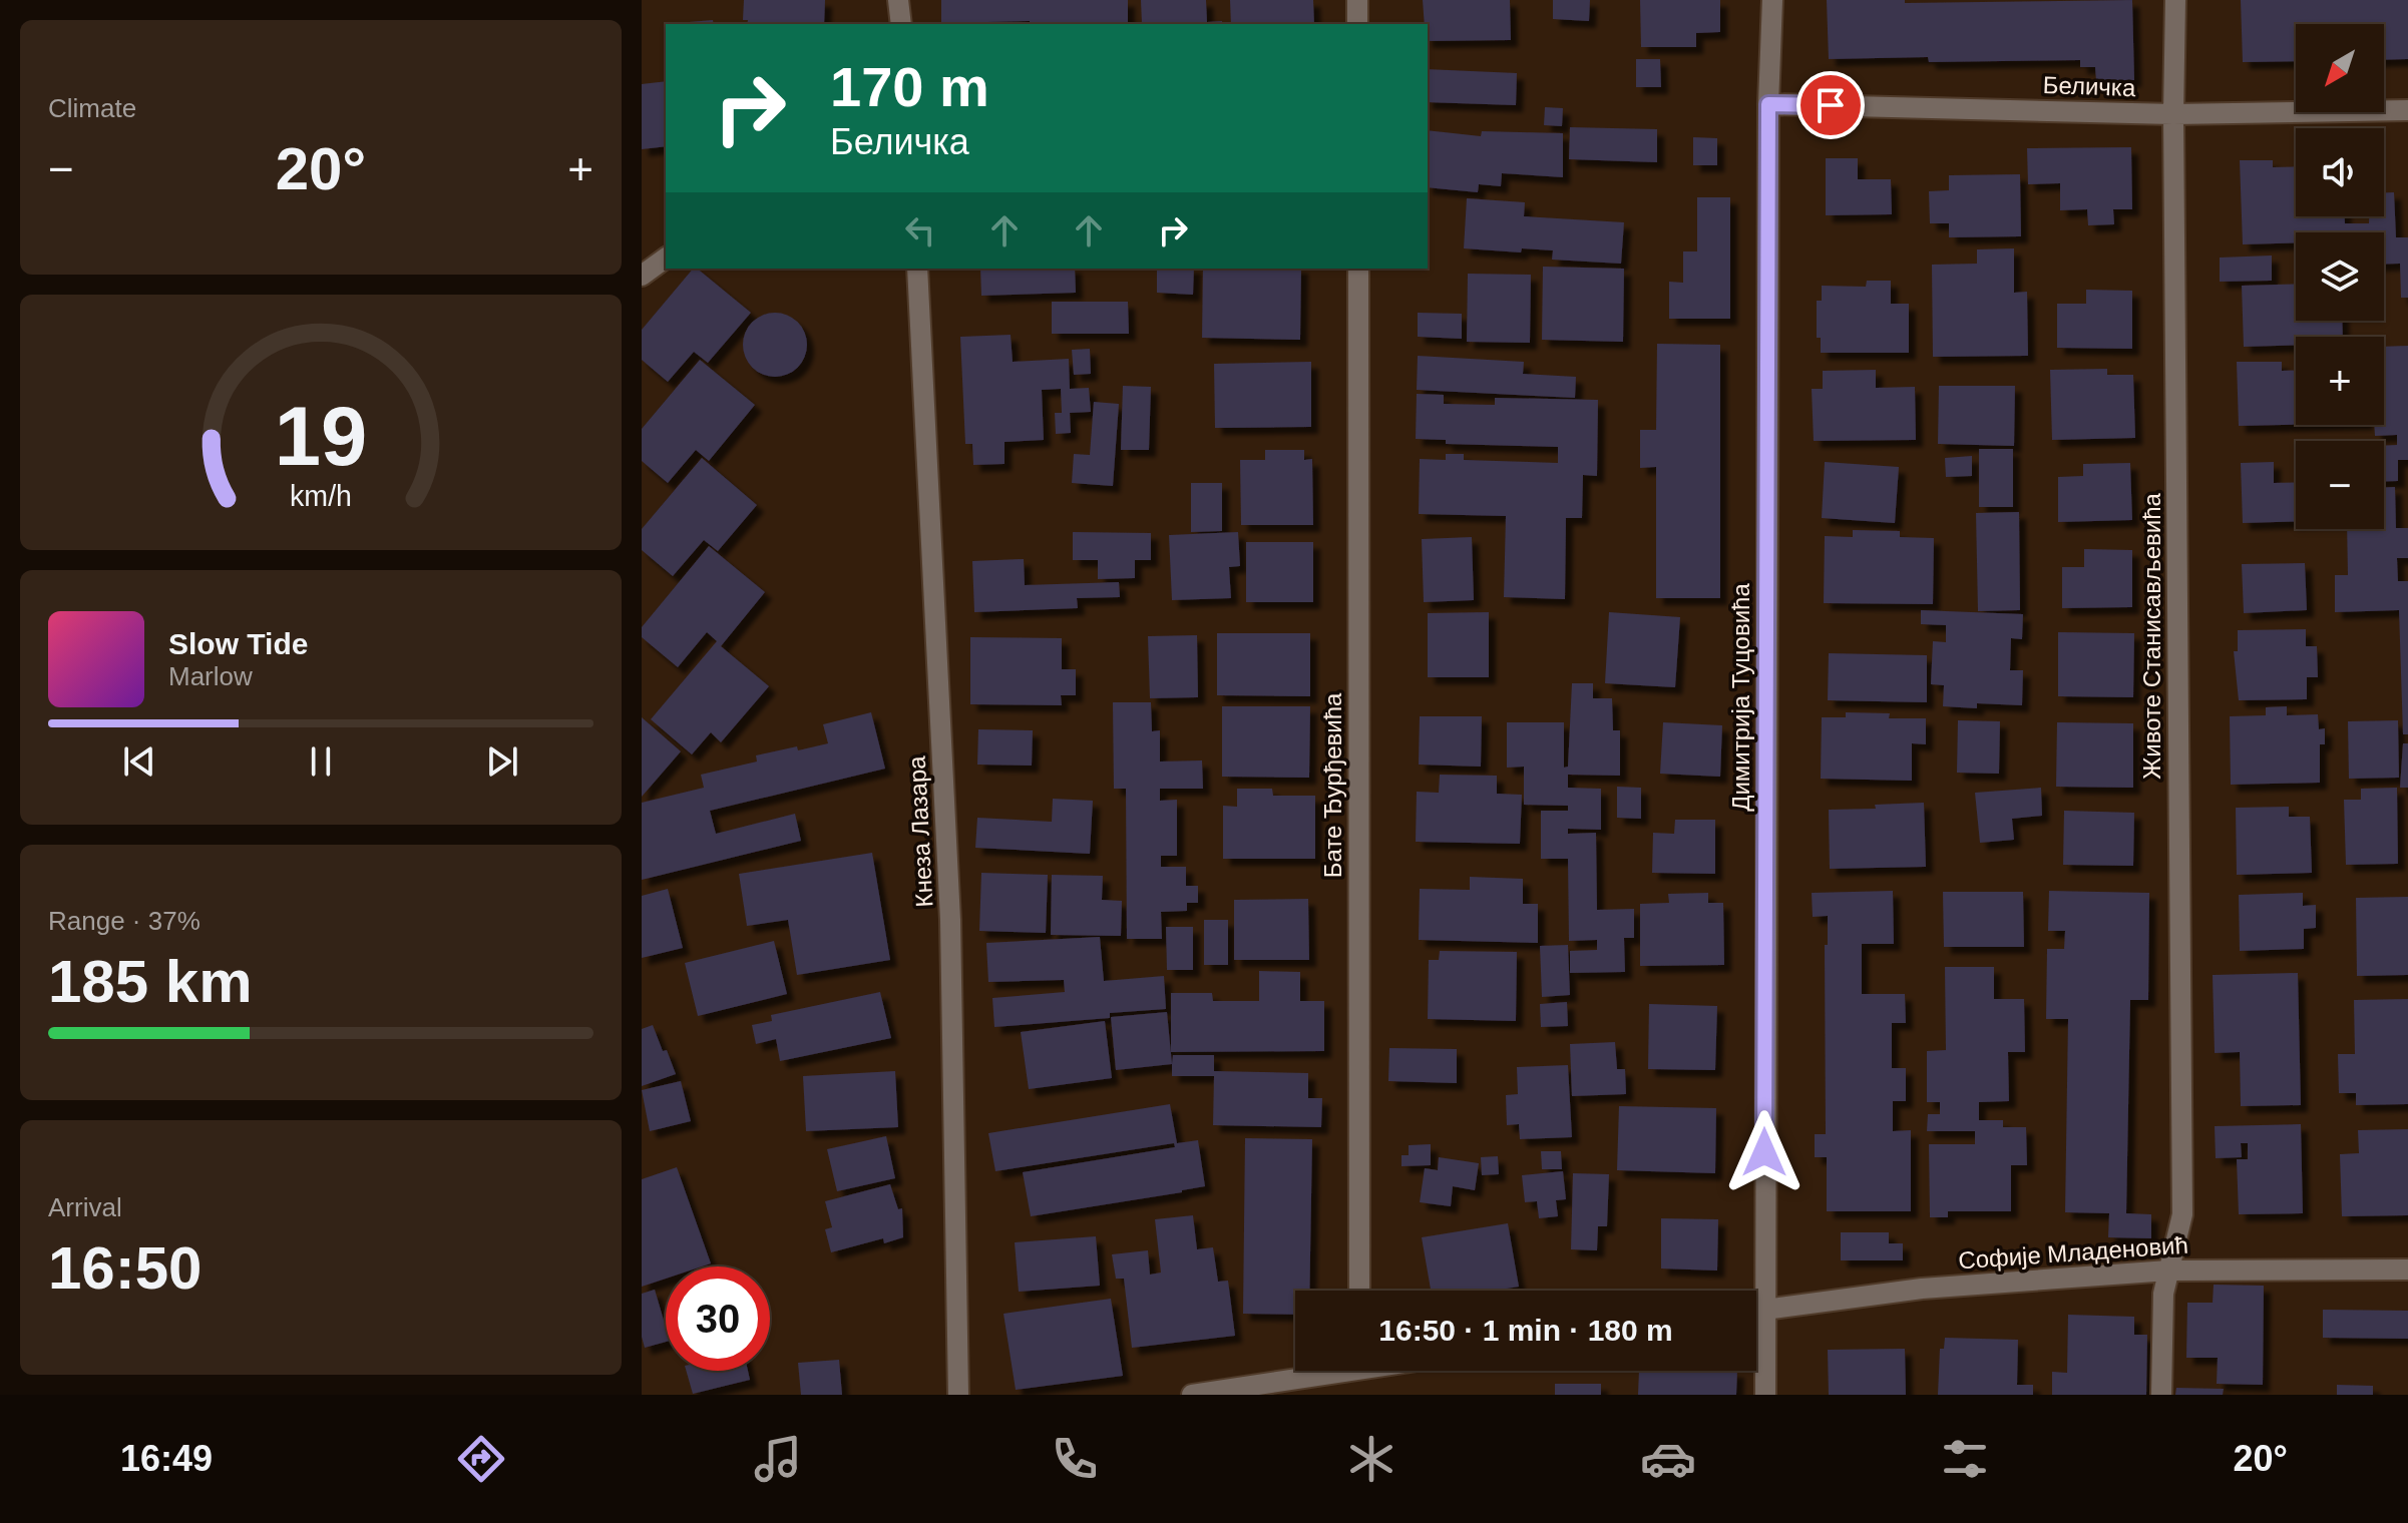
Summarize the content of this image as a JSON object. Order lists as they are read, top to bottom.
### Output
{
  "streets": {
    "street": [
      "Беличка",
      "Животе Станисављевића",
      "Димитрија Туцовића",
      "Бате Ђурђевића",
      "Кнеза Лазара",
      "Софије Младеновић"
    ]
  },
  "crossings": [
    ["Беличка", "Животе Станисављевића"],
    ["Беличка", "Димитрија Туцовића"],
    ["Животе Станисављевића", "Софије Младеновић"],
    ["Димитрија Туцовића", "Софије Младеновић"]
  ],
  "north": "bottom left",
  "page": {
    "tile": [
      "Climate",
      ["Range · 37%", "185 km"],
      ["Arrival", "16:50"]
    ],
    "map_buttons": ["+", "−"],
    "turn": ["170 m", "Беличка"],
    "heat": ["−", "20°", "+"],
    "song": ["Slow Tide", "Marlow"],
    "limit": "30",
    "trip": "16:50 · 1 min · 180 m",
    "tabs": ["16:49", "20°"],
    "gauge": ["19", "km/h"]
  }
}
